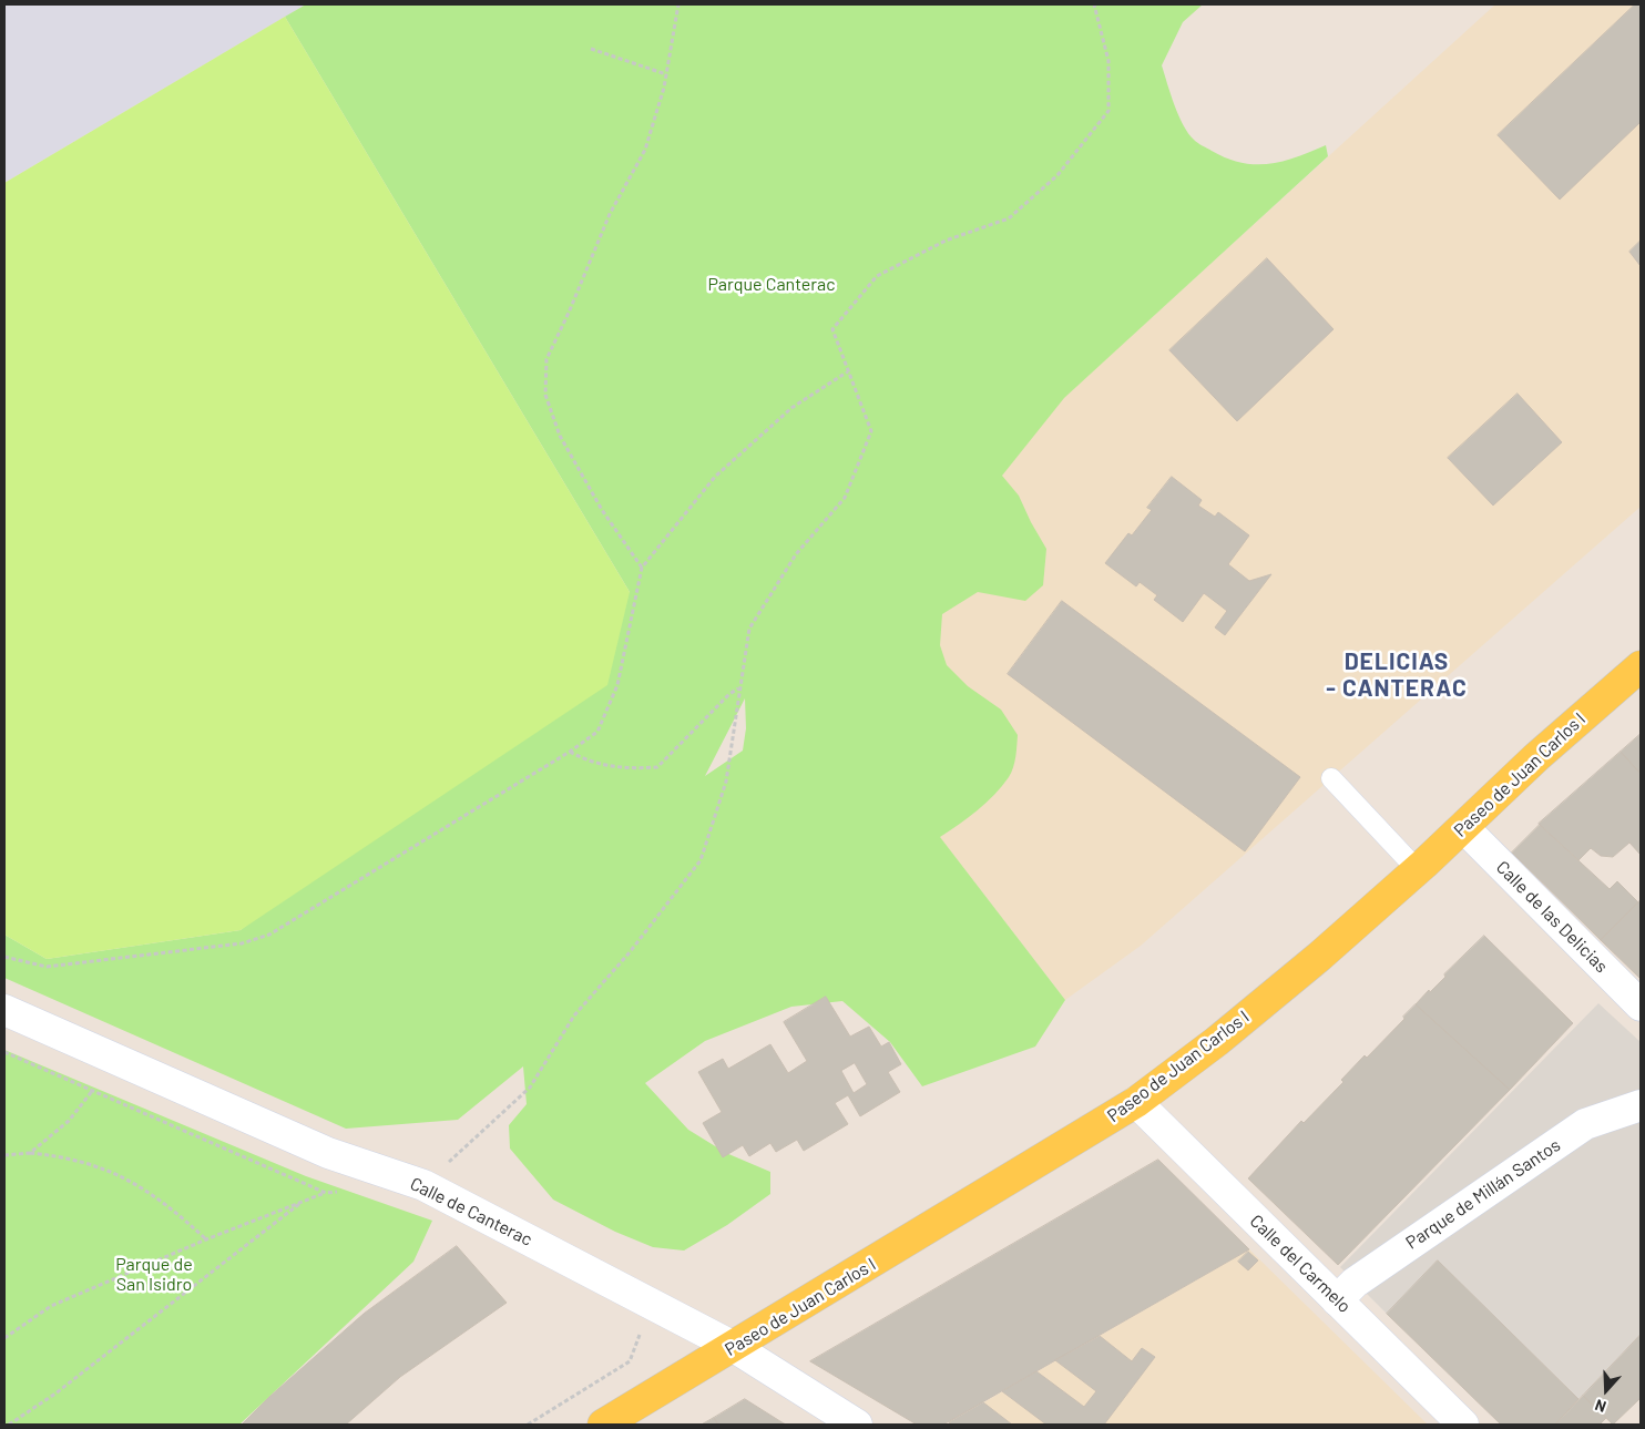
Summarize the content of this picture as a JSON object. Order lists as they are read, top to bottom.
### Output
{
  "streets": {
    "main road": ["Paseo de Juan Carlos I"],
    "street": [
      "Calle de las Delicias",
      "Parque de Millán Santos",
      "Calle de Canterac",
      "Calle del Carmelo"
    ]
  },
  "crossings": [
    ["Paseo de Juan Carlos I", "Calle de las Delicias"],
    ["Paseo de Juan Carlos I", "Calle de Canterac"],
    ["Paseo de Juan Carlos I", "Calle del Carmelo"],
    ["Parque de Millán Santos", "Calle del Carmelo"]
  ],
  "districts": ["DELICIAS - CANTERAC"],
  "parks": ["Parque Canterac", "Parque de San Isidro"],
  "north": "bottom"
}
